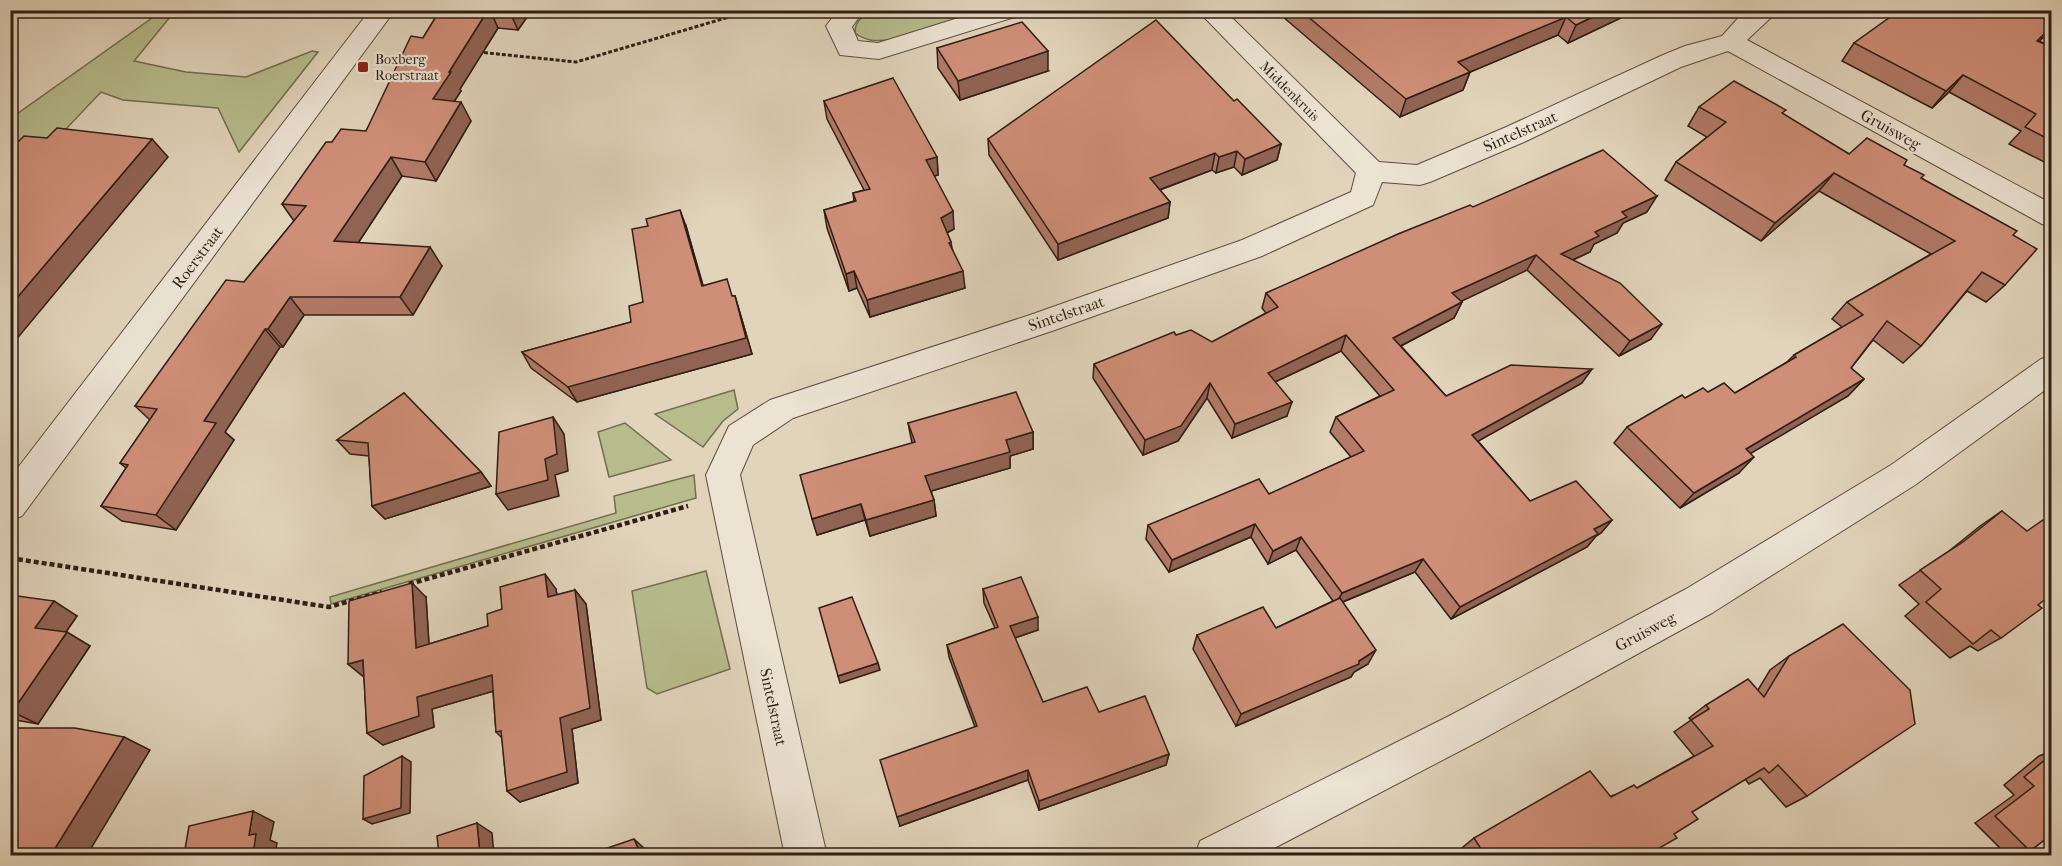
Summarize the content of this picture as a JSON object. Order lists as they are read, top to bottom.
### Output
{
  "streets": {
    "street": [
      "Middenkruis",
      "Gruisweg",
      "Sintelstraat",
      "Roerstraat"
    ]
  },
  "crossings": [
    ["Middenkruis", "Sintelstraat"],
    ["Gruisweg", "Sintelstraat"]
  ],
  "places": {
    "transit": ["Boxberg Roerstraat"]
  }
}
